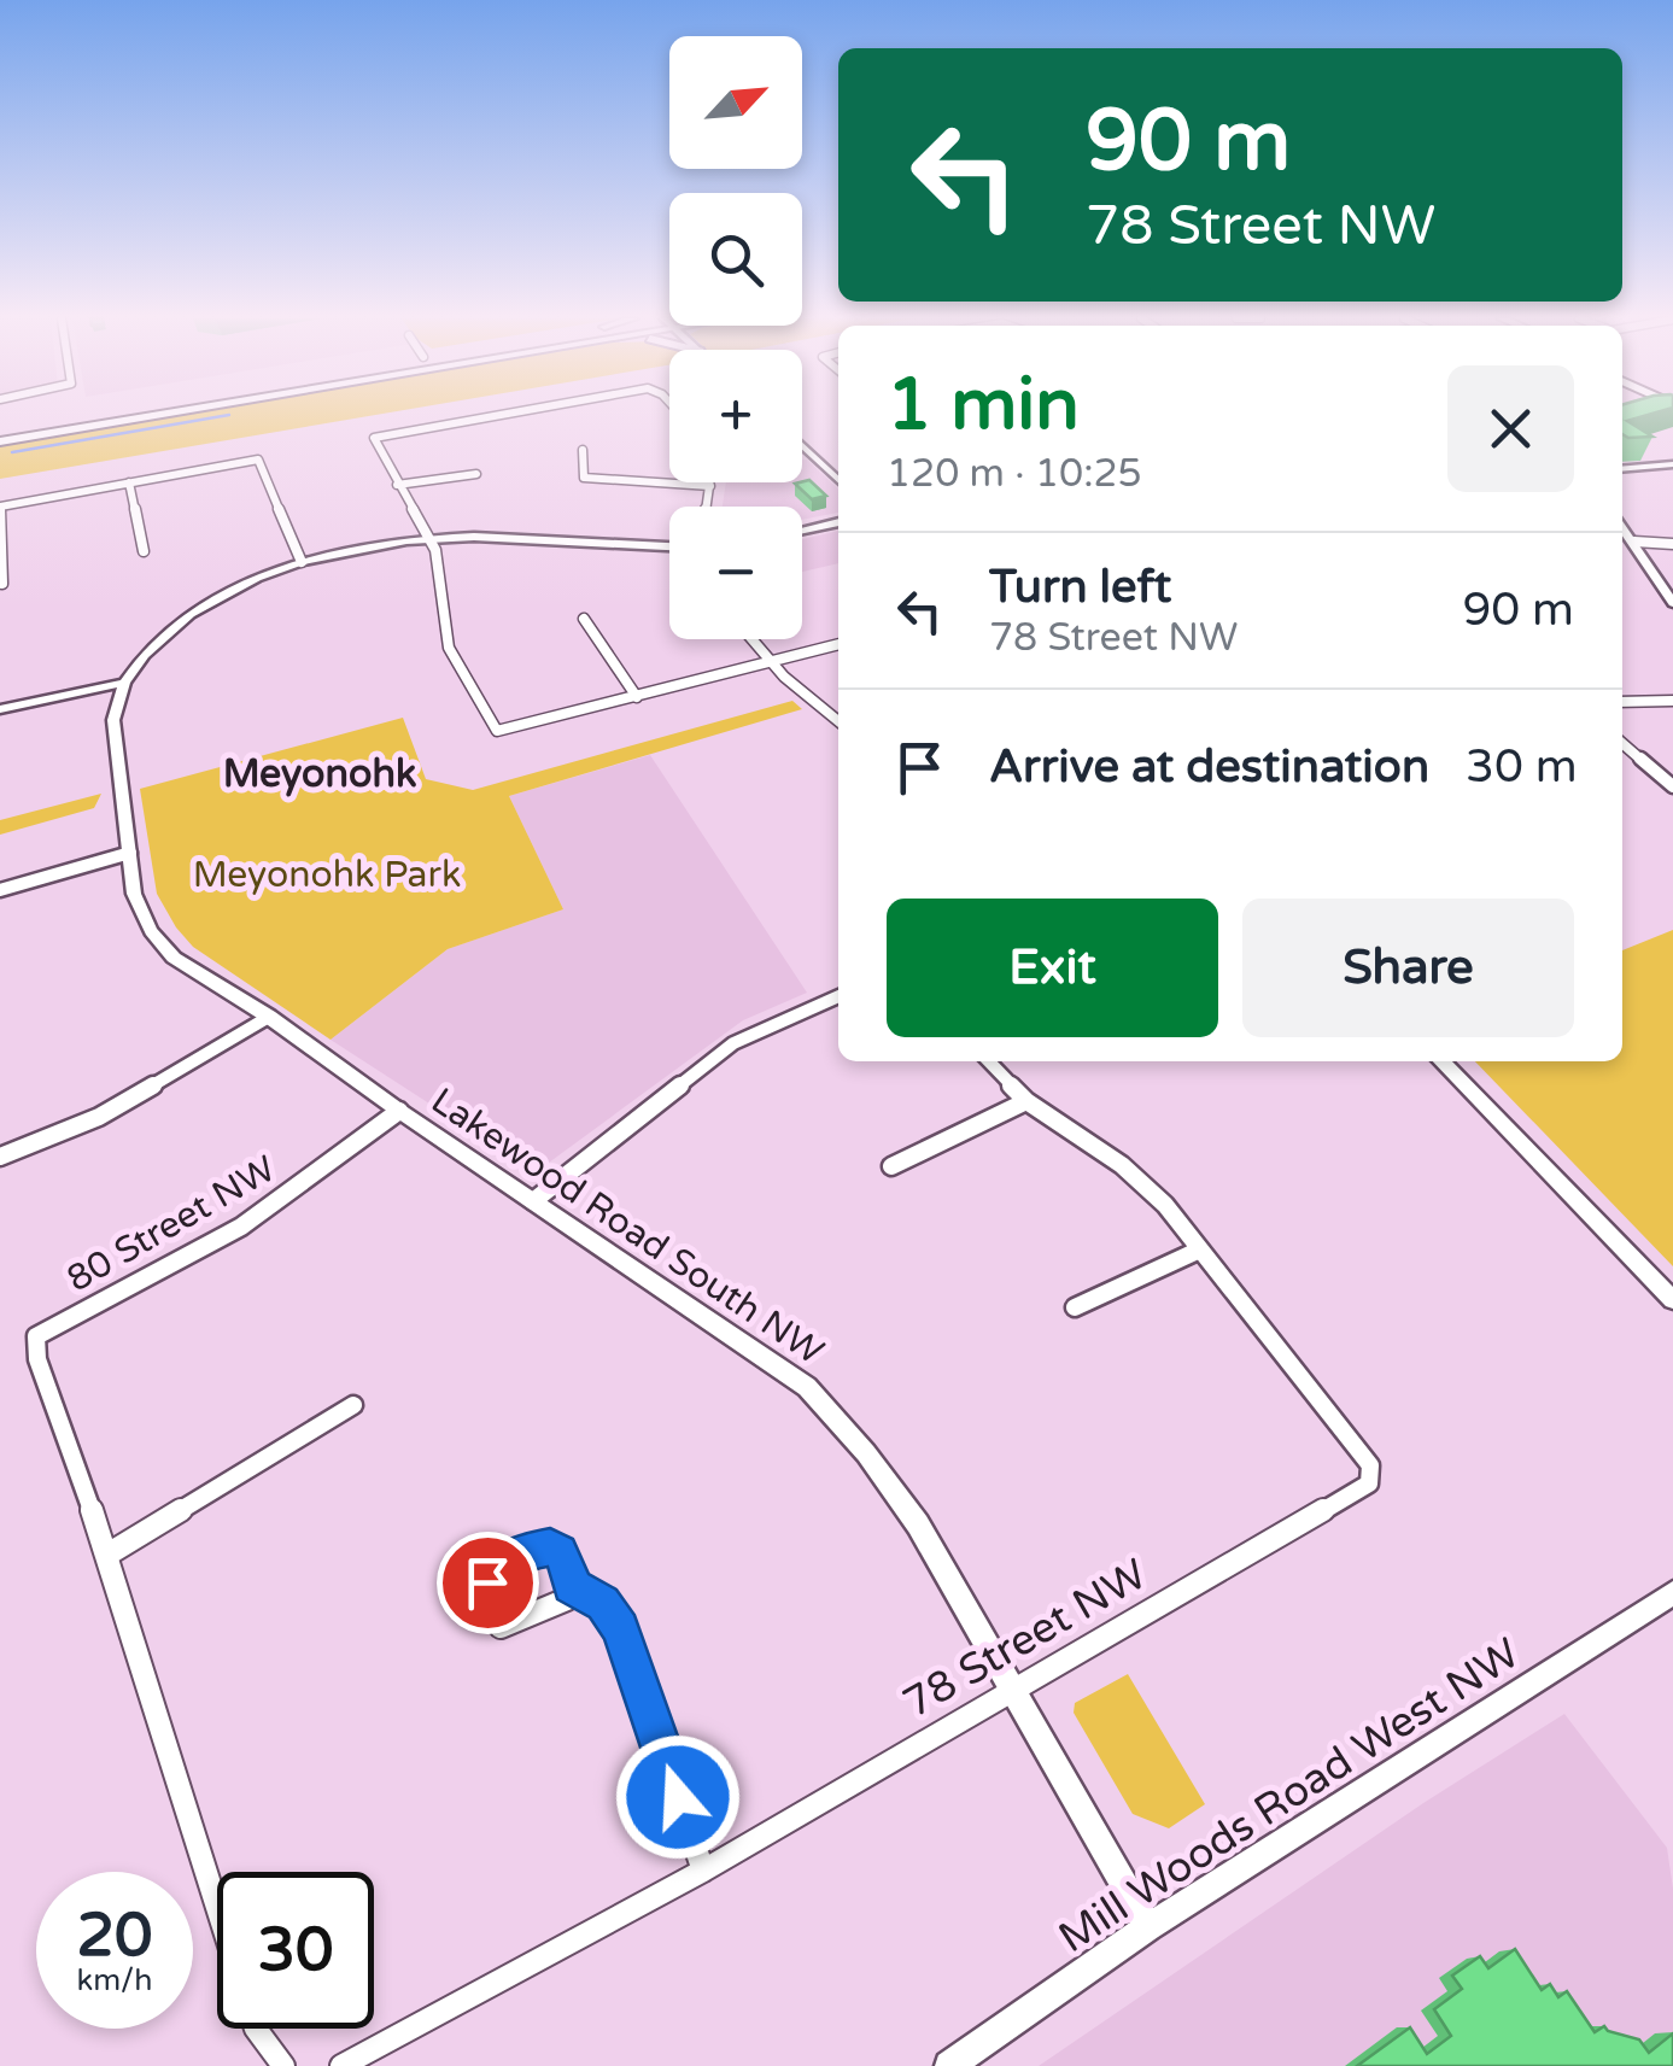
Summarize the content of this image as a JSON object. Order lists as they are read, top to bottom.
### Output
{
  "streets": {
    "street": [
      "80 Street NW",
      "Lakewood Road South NW",
      "78 Street NW",
      "Mill Woods Road West NW"
    ]
  },
  "crossings": [
    ["80 Street NW", "Lakewood Road South NW"],
    ["Lakewood Road South NW", "78 Street NW"],
    ["Lakewood Road South NW", "Mill Woods Road West NW"]
  ],
  "districts": ["Meyonohk"],
  "parks": ["Meyonohk Park"],
  "north": "top right",
  "page": {
    "map_buttons": ["+", "−"],
    "turn": ["90 m", "78 Street NW"],
    "heading": ["1 min", "120 m · 10:25"],
    "list": [
      {
        "name": "Turn left",
        "note": "78 Street NW",
        "value": "90 m"
      },
      {
        "name": "Arrive at destination",
        "value": "30 m"
      }
    ],
    "buttons": ["Exit", "Share"],
    "speed": "20 km/h",
    "limit": "30"
  }
}
